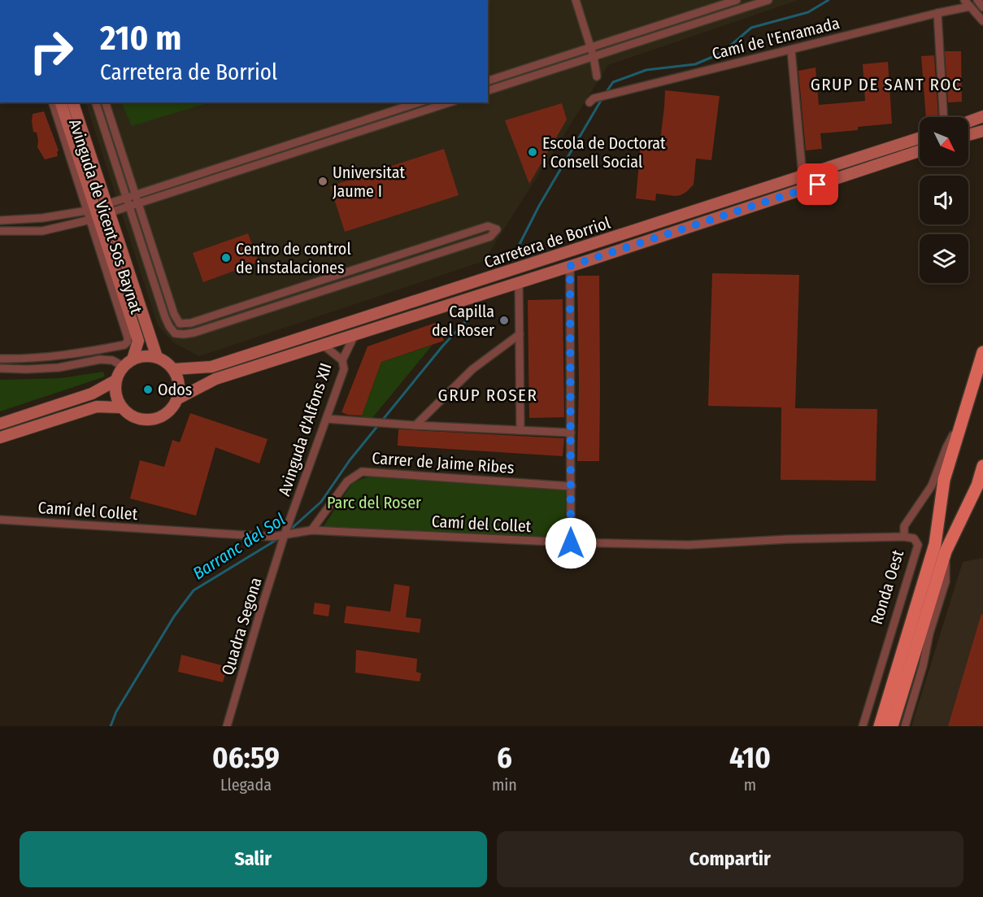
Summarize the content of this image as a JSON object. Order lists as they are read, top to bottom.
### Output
{
  "streets": {
    "main road": ["Avinguda de Vicent Sos Baynat", "Carretera de Borriol", "Ronda Oest"],
    "street": [
      "Camí de l'Enramada",
      "Avinguda d'Alfons XII",
      "Carrer de Jaime Ribes",
      "Camí del Collet",
      "Quadra Segona"
    ]
  },
  "crossings": [
    ["Avinguda de Vicent Sos Baynat", "Carretera de Borriol"],
    ["Carretera de Borriol", "Avinguda d'Alfons XII"],
    ["Avinguda d'Alfons XII", "Camí del Collet"],
    ["Avinguda d'Alfons XII", "Quadra Segona"],
    ["Carrer de Jaime Ribes", "Camí del Collet"],
    ["Camí del Collet", "Ronda Oest"],
    ["Camí del Collet", "Quadra Segona"]
  ],
  "districts": ["GRUP DE SANT ROC", "GRUP ROSER"],
  "water": ["Barranc del Sol"],
  "parks": ["Parc del Roser"],
  "places": [
    "Escola de Doctorat i Consell Social",
    "Universitat Jaume I",
    "Centro de control de instalaciones",
    "Capilla del Roser",
    "Odos"
  ],
  "north": "bottom right",
  "page": {
    "turn": ["210 m", "Carretera de Borriol"],
    "eta": [
      "06:59",
      "Llegada",
      "6",
      "min",
      "410",
      "m"
    ],
    "buttons": ["Salir", "Compartir"]
  }
}
